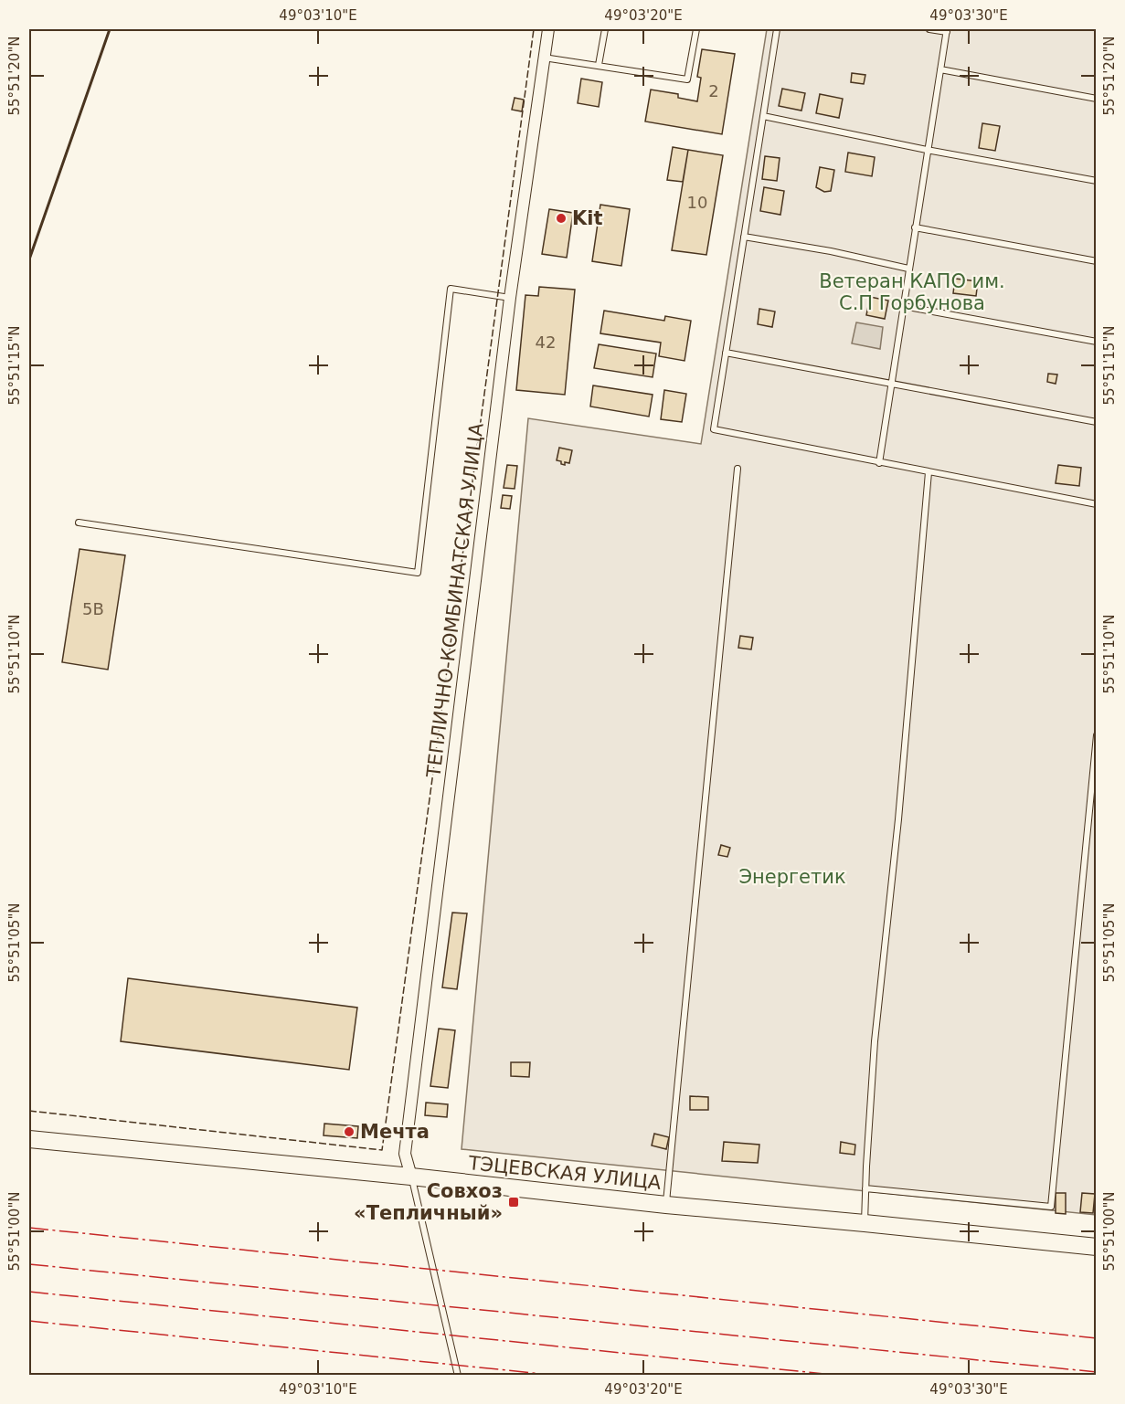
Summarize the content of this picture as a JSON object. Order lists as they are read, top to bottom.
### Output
{
  "streets": {
    "main road": ["ТЭЦЕВСКАЯ УЛИЦА"],
    "street": ["ТЕПЛИЧНО-КОМБИНАТСКАЯ УЛИЦА"]
  },
  "crossings": [
    ["ТЕПЛИЧНО-КОМБИНАТСКАЯ УЛИЦА", "ТЭЦЕВСКАЯ УЛИЦА"]
  ],
  "parks": ["Ветеран КАПО им. С.П Горбунова", "Энергетик"],
  "places": {
    "other": ["Kit", "Мечта"],
    "transit": ["Совхоз «Тепличный»"]
  },
  "house_numbers": [
    "2",
    "10",
    "42",
    "5В"
  ],
  "coordinates": [
    "49°03'10\"E",
    "49°03'20\"E",
    "49°03'30\"E",
    "55°51'20\"N",
    "55°51'15\"N",
    "55°51'10\"N",
    "55°51'05\"N",
    "55°51'00\"N"
  ]
}
